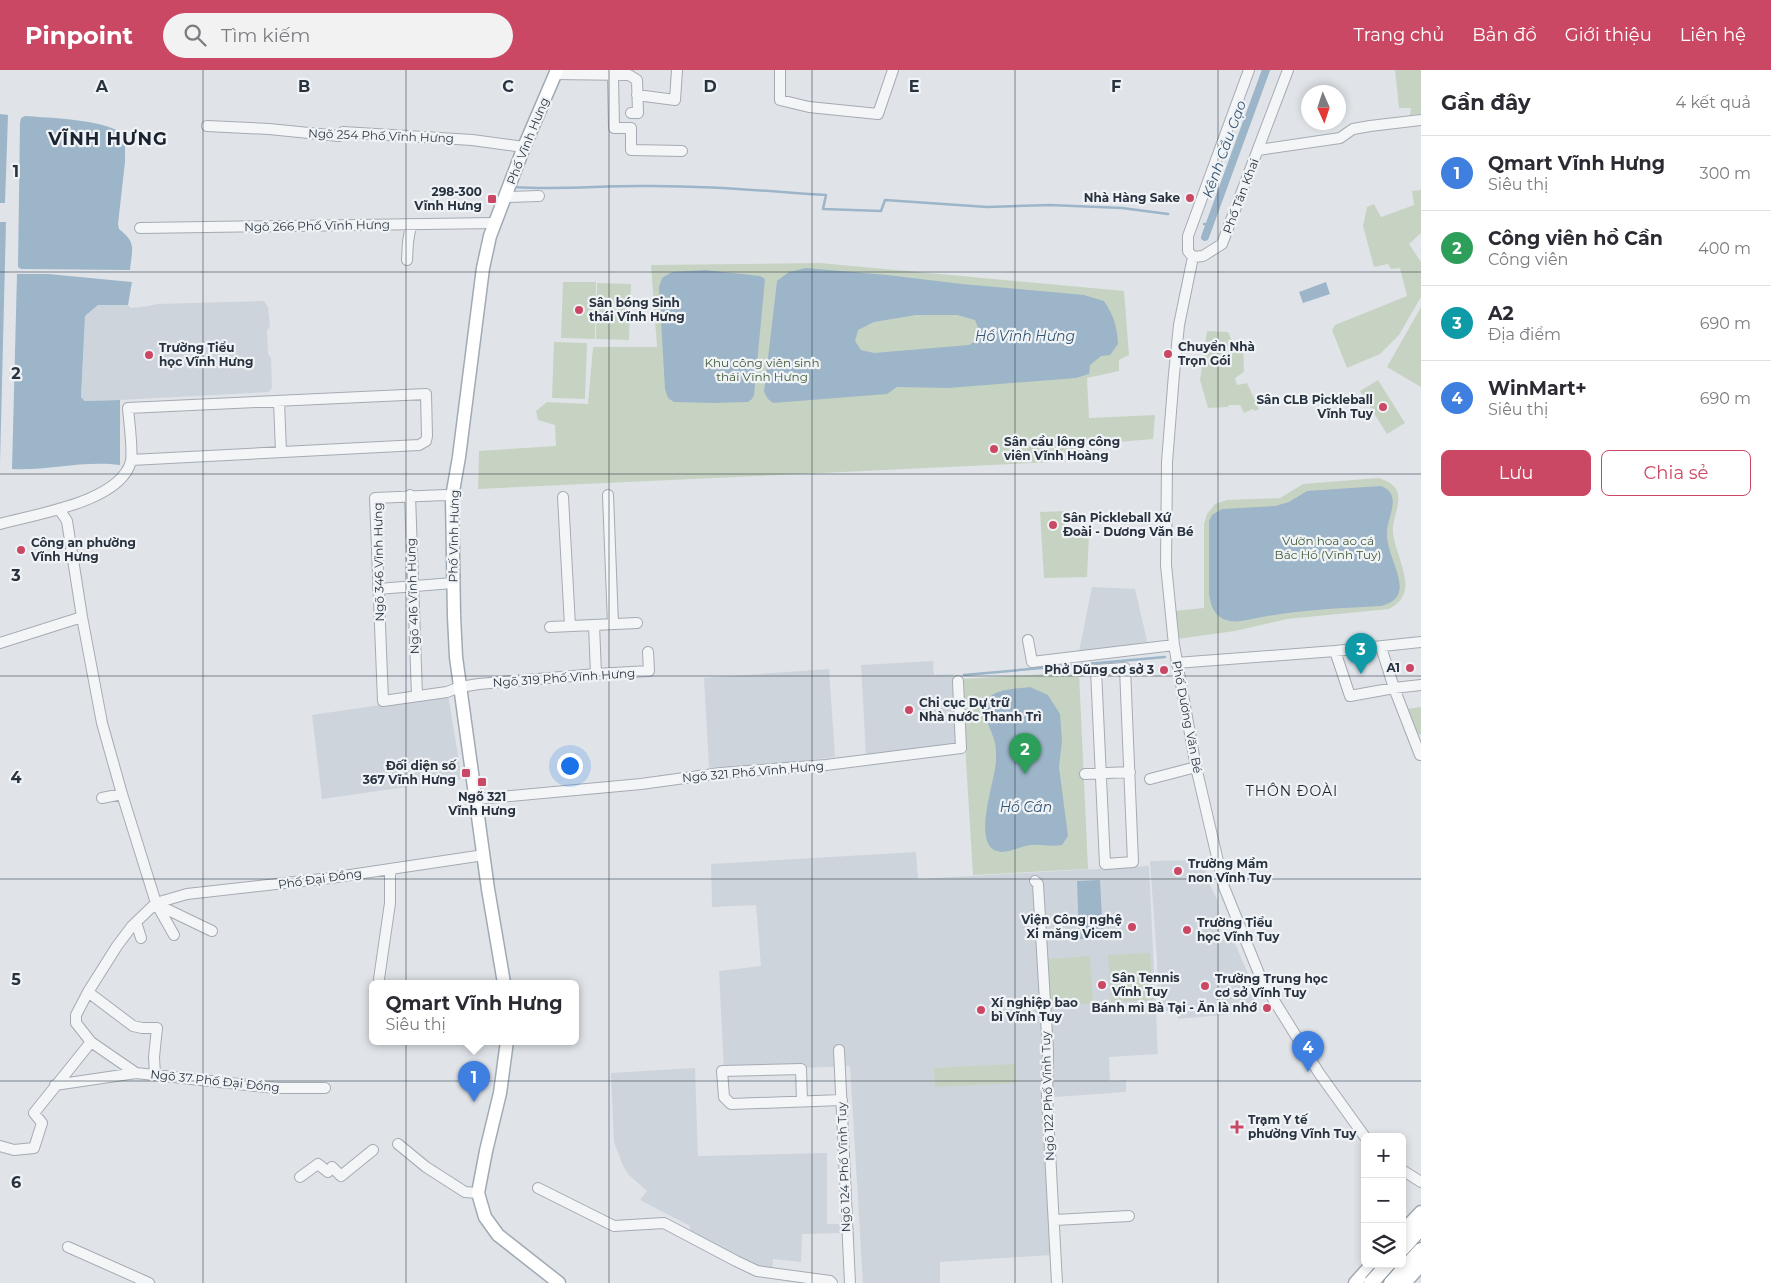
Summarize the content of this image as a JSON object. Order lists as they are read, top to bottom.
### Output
{
  "streets": {
    "main road": ["Phố Vĩnh Hưng"],
    "street": [
      "Ngõ 254 Phố Vĩnh Hưng",
      "Phố Tân Khai",
      "Ngõ 266 Phố Vĩnh Hưng",
      "Ngõ 346 Vĩnh Hưng",
      "Ngõ 416 Vĩnh Hưng",
      "Ngõ 319 Phố Vĩnh Hưng",
      "Phố Dương Văn Bé",
      "Ngõ 321 Phố Vĩnh Hưng",
      "Phố Đại Đồng",
      "Ngõ 37 Phố Đại Đồng",
      "Ngõ 122 Phố Vĩnh Tuy",
      "Ngõ 124 Phố Vĩnh Tuy"
    ]
  },
  "crossings": [
    ["Ngõ 254 Phố Vĩnh Hưng", "Phố Vĩnh Hưng"],
    ["Phố Vĩnh Hưng", "Ngõ 266 Phố Vĩnh Hưng"],
    ["Phố Vĩnh Hưng", "Ngõ 346 Vĩnh Hưng"],
    ["Phố Vĩnh Hưng", "Ngõ 319 Phố Vĩnh Hưng"],
    ["Phố Vĩnh Hưng", "Ngõ 321 Phố Vĩnh Hưng"],
    ["Phố Vĩnh Hưng", "Phố Đại Đồng"],
    ["Phố Tân Khai", "Phố Dương Văn Bé"],
    ["Ngõ 346 Vĩnh Hưng", "Ngõ 416 Vĩnh Hưng"],
    ["Phố Đại Đồng", "Ngõ 37 Phố Đại Đồng"]
  ],
  "districts": ["VĨNH HƯNG", "THÔN ĐOÀI"],
  "water": ["Kênh Cầu Gạo", "Hồ Vĩnh Hưng", "Hồ Cần"],
  "parks": ["Khu công viên sinh thái Vĩnh Hưng", "Vườn hoa ao cá Bác Hồ (Vĩnh Tuy)"],
  "places": {
    "other": [
      "Nhà Hàng Sake",
      "Sân bóng Sinh thái Vĩnh Hưng",
      "Chuyển Nhà Trọn Gói",
      "Trường Tiểu học Vĩnh Hưng",
      "Sân CLB Pickleball Vĩnh Tuy",
      "Sân cầu lông công viên Vĩnh Hoàng",
      "Sân Pickleball Xứ Đoài - Dương Văn Bé",
      "Công an phường Vĩnh Hưng",
      "A1",
      "Phở Dũng cơ sở 3",
      "Chi cục Dự trữ Nhà nước Thanh Trì",
      "Trường Mầm non Vĩnh Tuy",
      "Viện Công nghệ Xi măng Vicem",
      "Trường Tiểu học Vĩnh Tuy",
      "Sân Tennis Vĩnh Tuy",
      "Trường Trung học cơ sở Vĩnh Tuy",
      "Bánh mì Bà Tại - Ăn là nhớ",
      "Xí nghiệp bao bì Vĩnh Tuy"
    ],
    "transit": ["298-300 Vĩnh Hưng", "Đối diện số 367 Vĩnh Hưng", "Ngõ 321 Vĩnh Hưng"],
    "health": ["Trạm Y tế phường Vĩnh Tuy"]
  },
  "north": "bottom",
  "page": {
    "header": "Pinpoint",
    "search": "Tìm kiếm",
    "nav": [
      "Trang chủ",
      "Bản đồ",
      "Giới thiệu",
      "Liên hệ"
    ],
    "heading": ["Gần đây", "4 kết quả"],
    "list": [
      {
        "mark": "1",
        "name": "Qmart Vĩnh Hưng",
        "note": "Siêu thị",
        "value": "300 m"
      },
      {
        "mark": "2",
        "name": "Công viên hồ Cần",
        "note": "Công viên",
        "value": "400 m"
      },
      {
        "mark": "3",
        "name": "A2",
        "note": "Địa điểm",
        "value": "690 m"
      },
      {
        "mark": "4",
        "name": "WinMart+",
        "note": "Siêu thị",
        "value": "690 m"
      }
    ],
    "buttons": ["Lưu", "Chia sẻ"],
    "pins": [
      "3",
      "2",
      "4",
      "1"
    ],
    "popup": ["Qmart Vĩnh Hưng", "Siêu thị"],
    "map_buttons": ["+", "−"]
  },
  "grid": {
    "columns": [
      "A",
      "B",
      "C",
      "D",
      "E",
      "F"
    ],
    "rows": [
      "1",
      "2",
      "3",
      "4",
      "5",
      "6"
    ]
  }
}
